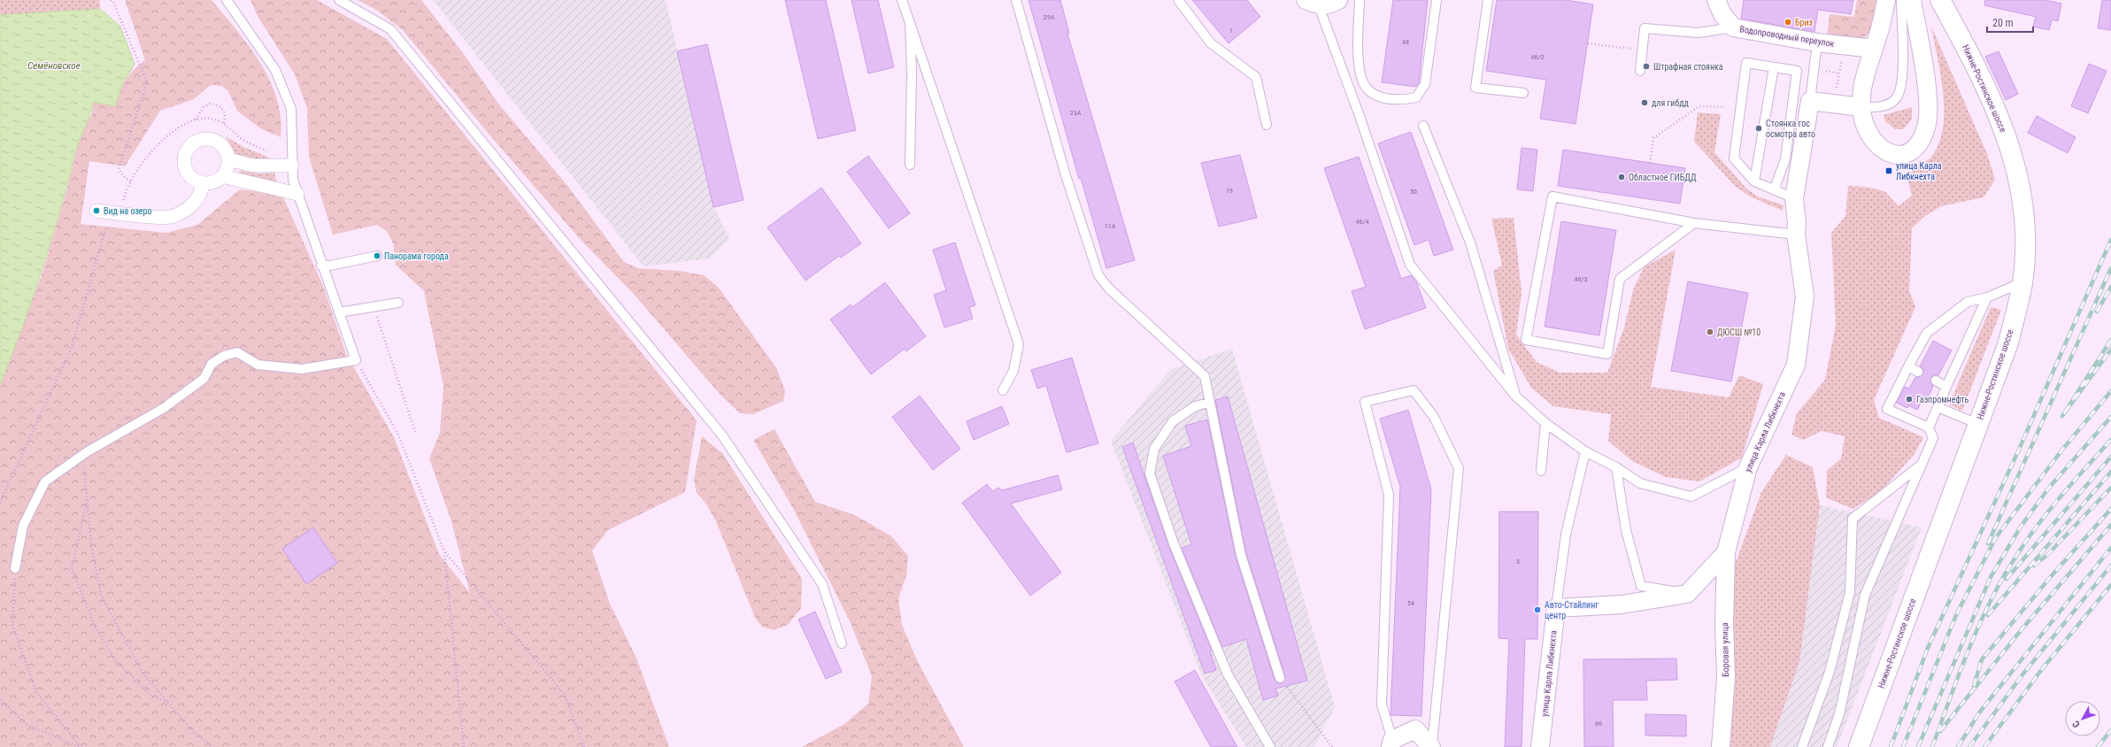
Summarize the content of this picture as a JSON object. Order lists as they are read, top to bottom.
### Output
{
  "streets": {
    "street": [
      "Водопроводный переулок",
      "Нижне-Ростинское шоссе",
      "улица Карла Либкнехта",
      "Боровая улица"
    ]
  },
  "crossings": [
    ["улица Карла Либкнехта", "Боровая улица"]
  ],
  "water": ["Семёновское"],
  "places": {
    "other": [
      "Бриз",
      "Штрафная стоянка",
      "для гибдд",
      "Стоянка гос осмотра авто",
      "Областное ГИБДД",
      "Вид на озеро",
      "Панорама города",
      "ДЮСШ №10",
      "Газпромнефть",
      "Авто-Стайлинг центр"
    ],
    "transit": ["улица Карла Либкнехта"]
  },
  "house_numbers": [
    "29А",
    "1",
    "48",
    "46/2",
    "23А",
    "19",
    "50",
    "46/4",
    "11А",
    "46/3",
    "3",
    "54",
    "66"
  ],
  "scale_bar": "20 m",
  "north": "bottom left"
}
